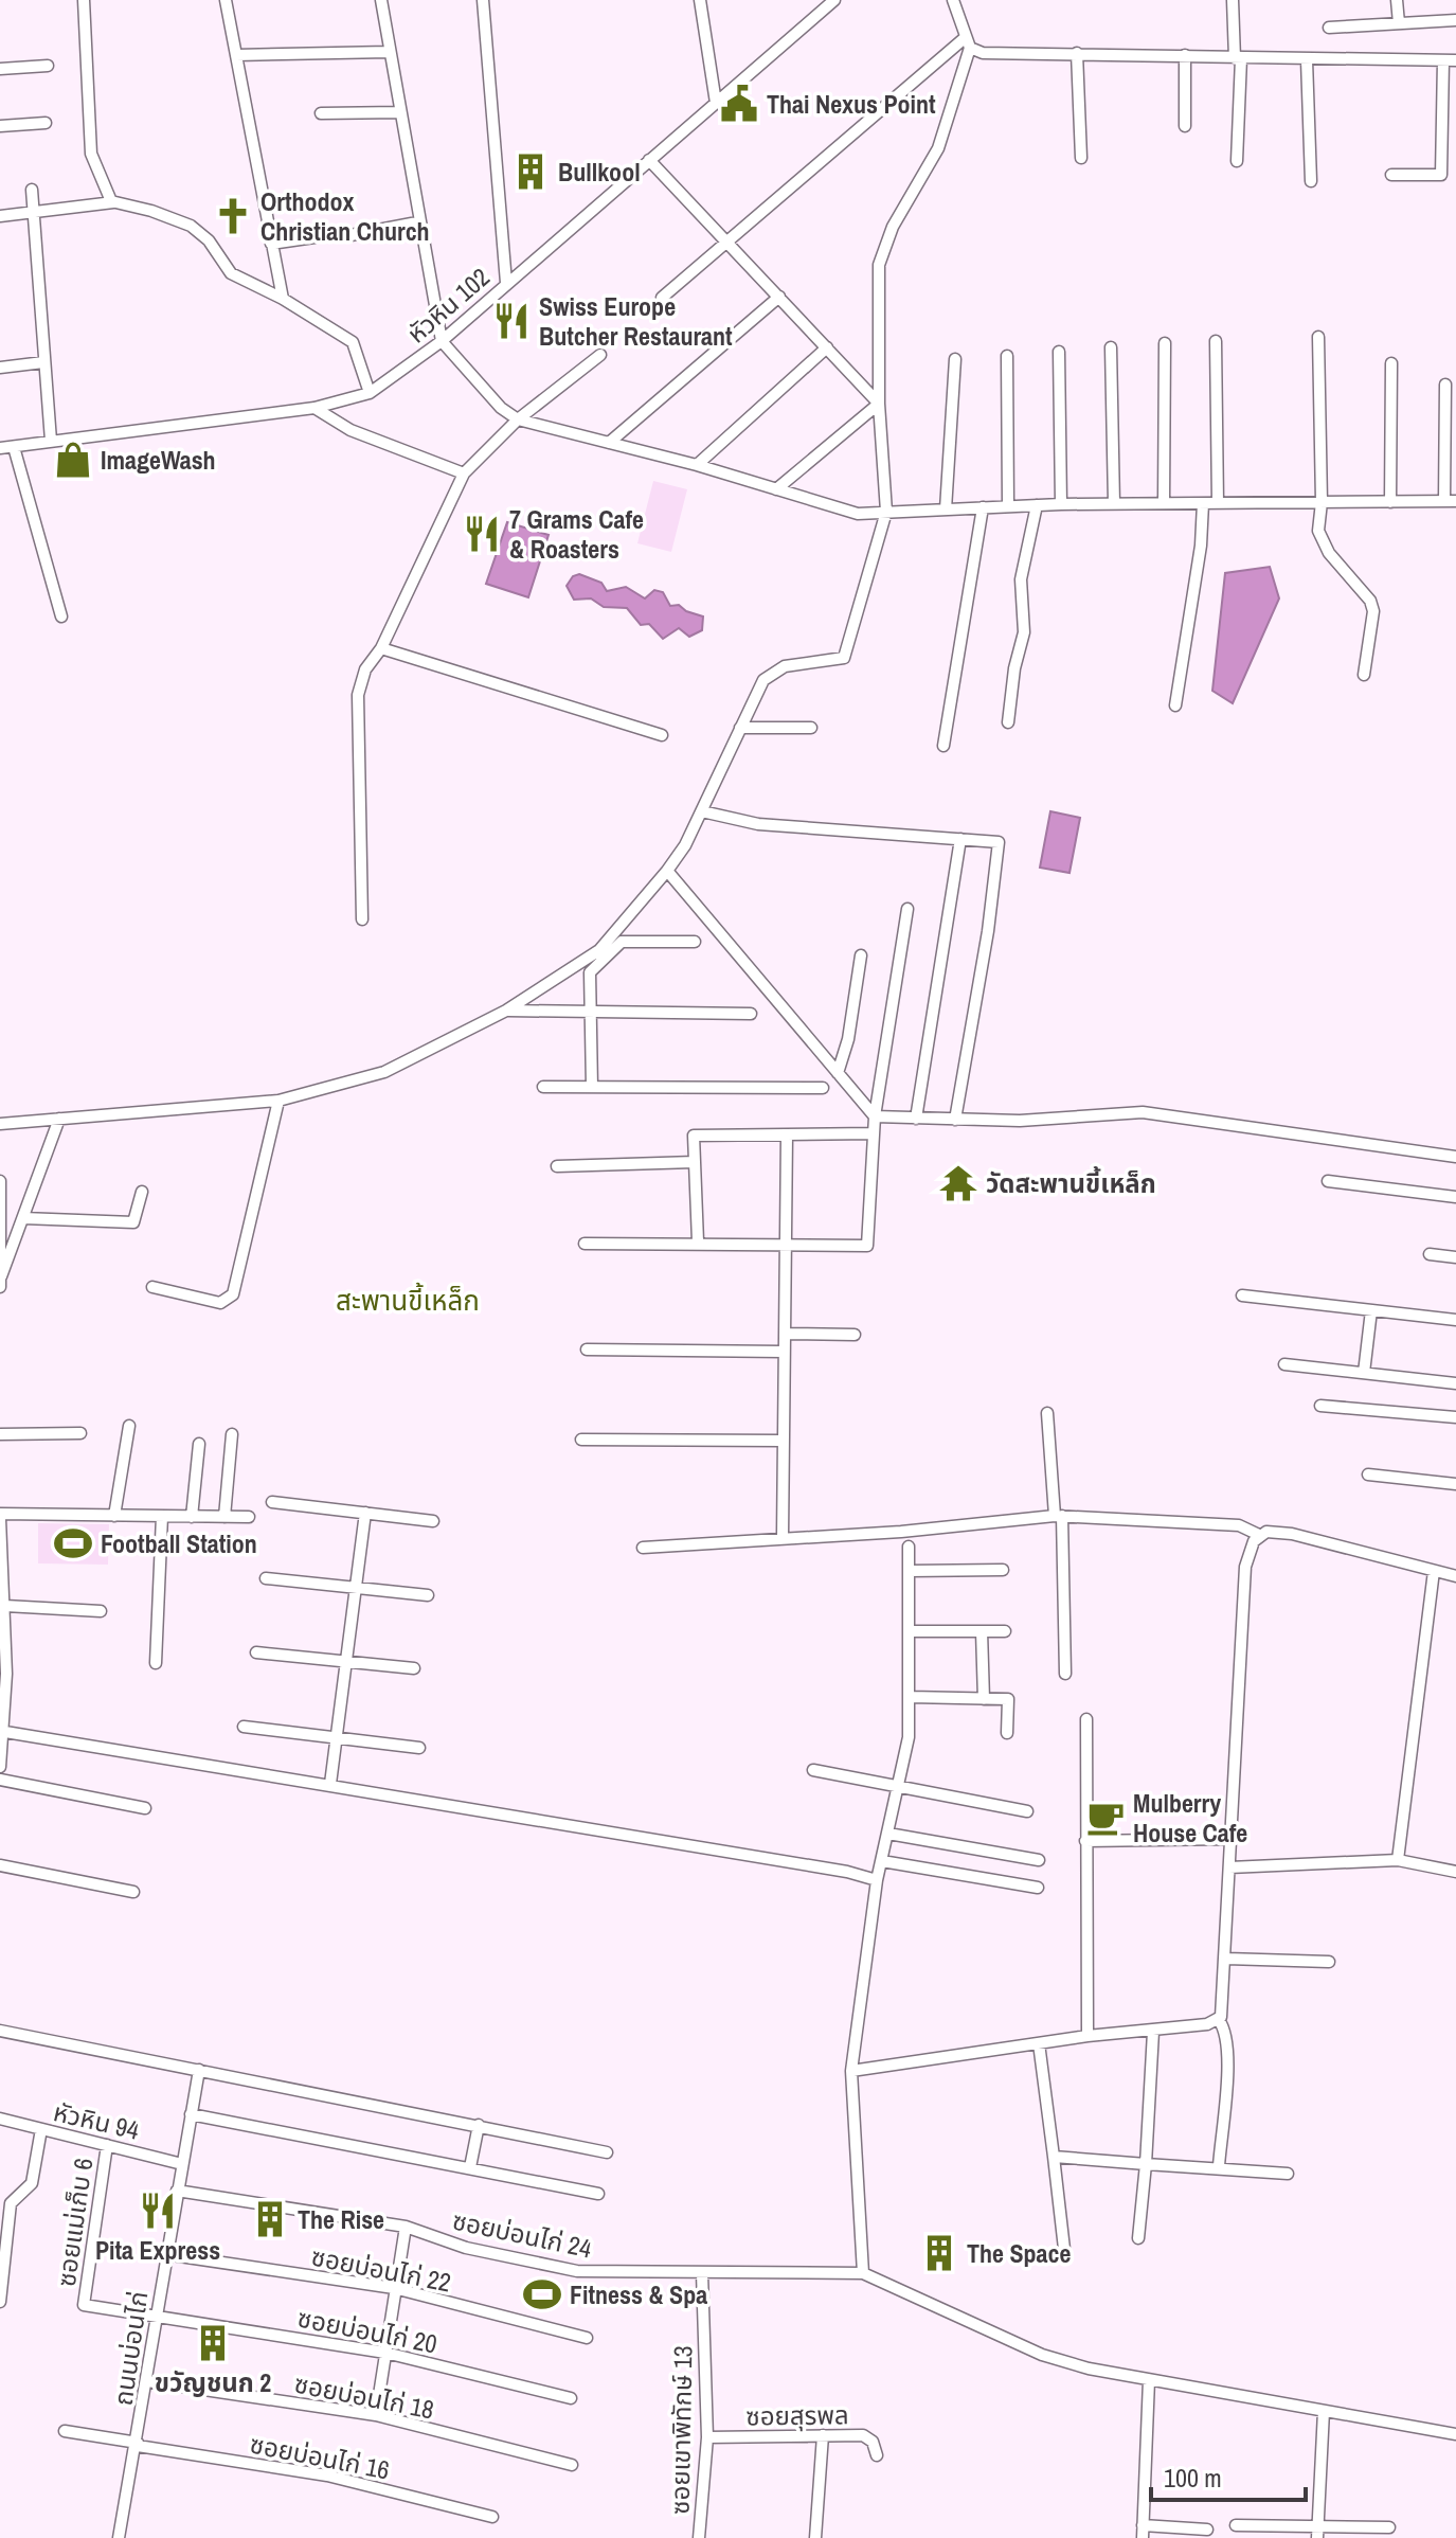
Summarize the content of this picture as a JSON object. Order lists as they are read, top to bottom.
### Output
{
  "streets": {
    "street": [
      "หัวหิน 102",
      "หัวหิน 94",
      "ซอยแม่เก็บ 6",
      "ซอยบ่อนไก่ 24",
      "ซอยบ่อนไก่ 22",
      "ซอยบ่อนไก่ 20",
      "ถนนบ่อนไก่",
      "ซอยบ่อนไก่ 18",
      "ซอยสุรพล",
      "ซอยเขาพิทักษ์ 13",
      "ซอยบ่อนไก่ 16"
    ]
  },
  "crossings": [
    ["หัวหิน 94", "ซอยแม่เก็บ 6"],
    ["หัวหิน 94", "ถนนบ่อนไก่"],
    ["ซอยแม่เก็บ 6", "ซอยบ่อนไก่ 20"],
    ["ซอยบ่อนไก่ 24", "ถนนบ่อนไก่"],
    ["ซอยบ่อนไก่ 24", "ซอยเขาพิทักษ์ 13"],
    ["ซอยบ่อนไก่ 22", "ถนนบ่อนไก่"],
    ["ซอยบ่อนไก่ 20", "ถนนบ่อนไก่"],
    ["ถนนบ่อนไก่", "ซอยบ่อนไก่ 18"],
    ["ถนนบ่อนไก่", "ซอยบ่อนไก่ 16"],
    ["ซอยสุรพล", "ซอยเขาพิทักษ์ 13"]
  ],
  "districts": ["สะพานขี้เหล็ก"],
  "places": {
    "public building": ["Thai Nexus Point"],
    "building": [
      "Bullkool",
      "The Rise",
      "The Space",
      "ขวัญชนก 2"
    ],
    "church": ["Orthodox Christian Church"],
    "restaurant": ["Swiss Europe Butcher Restaurant", "7 Grams Cafe & Roasters", "Pita Express"],
    "shop": ["ImageWash"],
    "temple": ["วัดสะพานขี้เหล็ก"],
    "sports": ["Football Station", "Fitness & Spa"],
    "cafe": ["Mulberry House Cafe"]
  },
  "scale_bar": "100 m"
}
